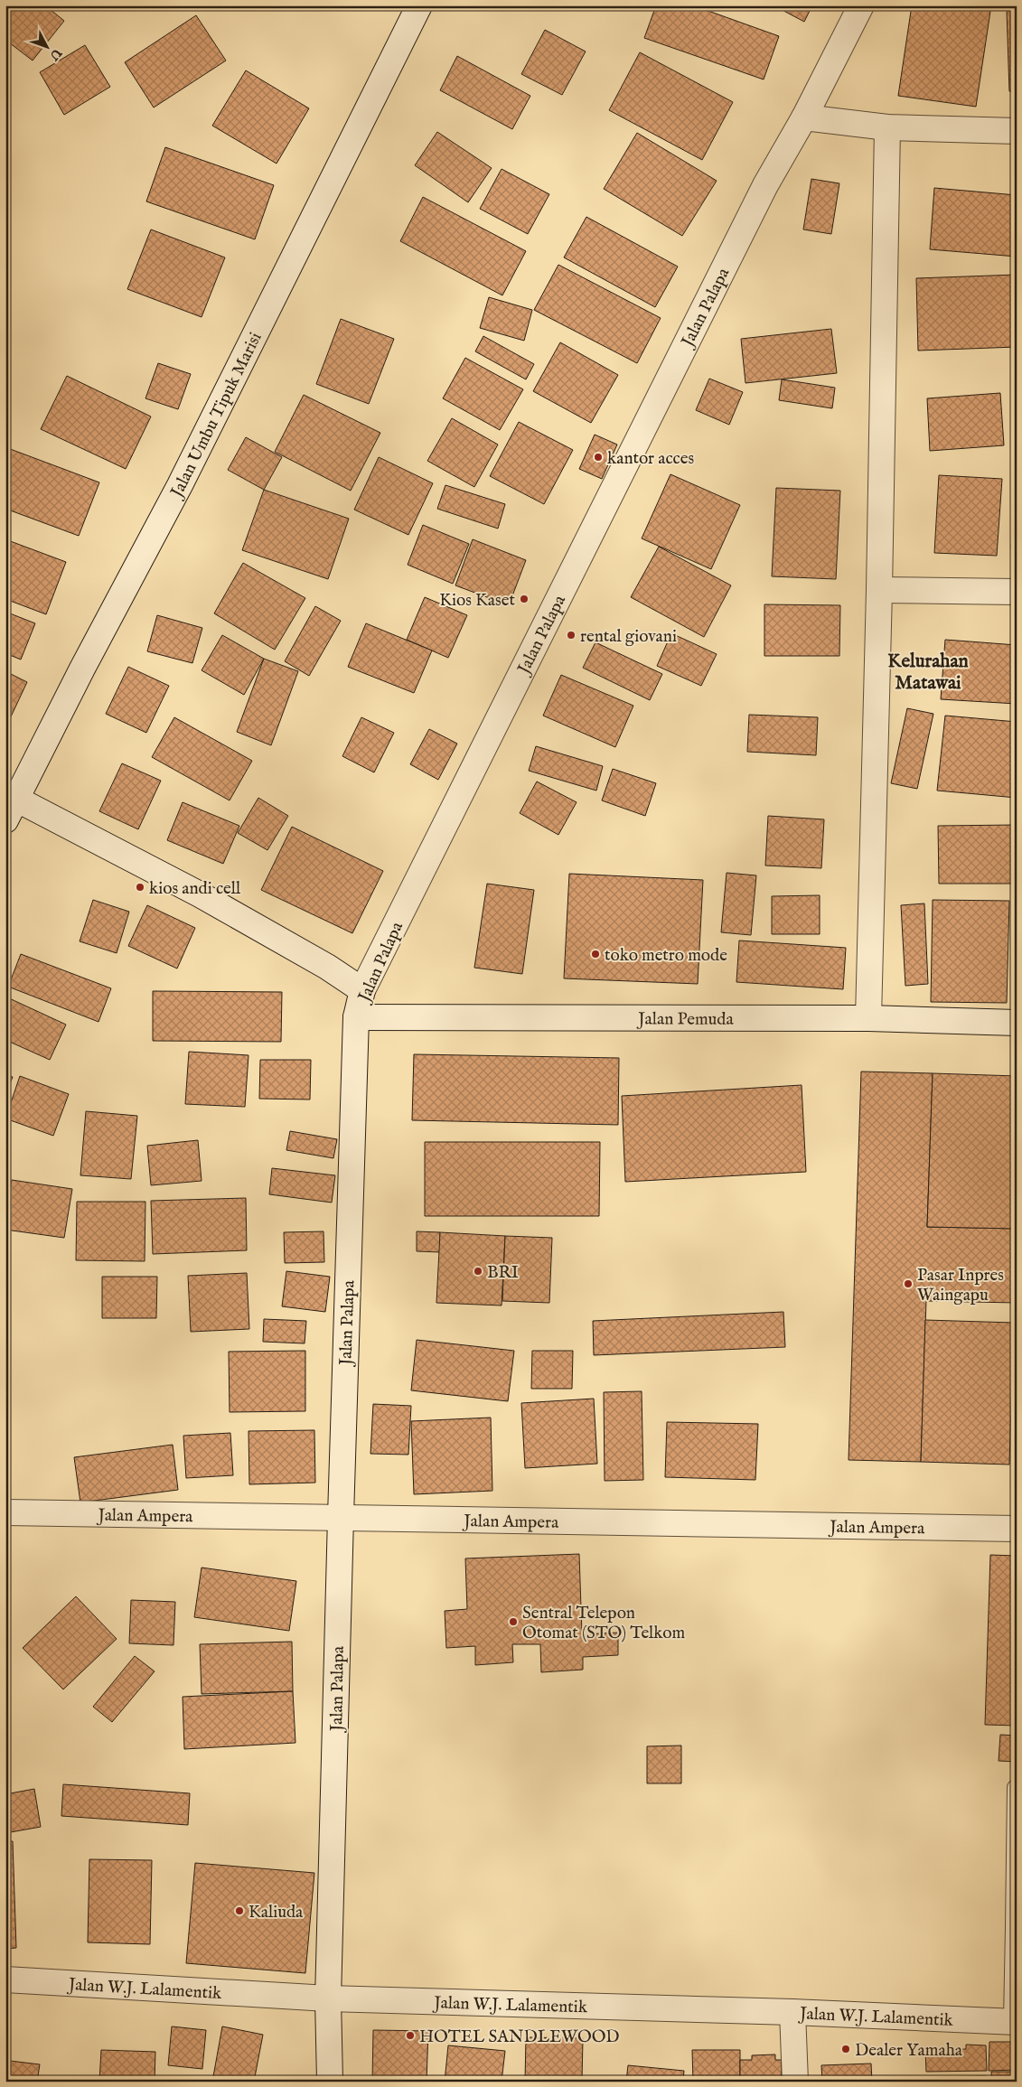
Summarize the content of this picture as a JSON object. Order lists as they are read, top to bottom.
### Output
{
  "streets": {
    "street": [
      "Jalan Palapa",
      "Jalan Umbu Tipuk Marisi",
      "Jalan Pemuda",
      "Jalan Ampera",
      "Jalan W.J. Lalamentik"
    ]
  },
  "crossings": [
    ["Jalan Palapa", "Jalan Pemuda"],
    ["Jalan Palapa", "Jalan Ampera"],
    ["Jalan Palapa", "Jalan W.J. Lalamentik"]
  ],
  "districts": ["Kelurahan Matawai"],
  "places": [
    "kantor acces",
    "Kios Kaset",
    "rental giovani",
    "kios andi cell",
    "toko metro mode",
    "BRI",
    "Pasar Inpres Waingapu",
    "Sentral Telepon Otomat (STO) Telkom",
    "Kaliuda",
    "HOTEL SANDLEWOOD",
    "Dealer Yamaha"
  ],
  "north": "bottom right"
}
